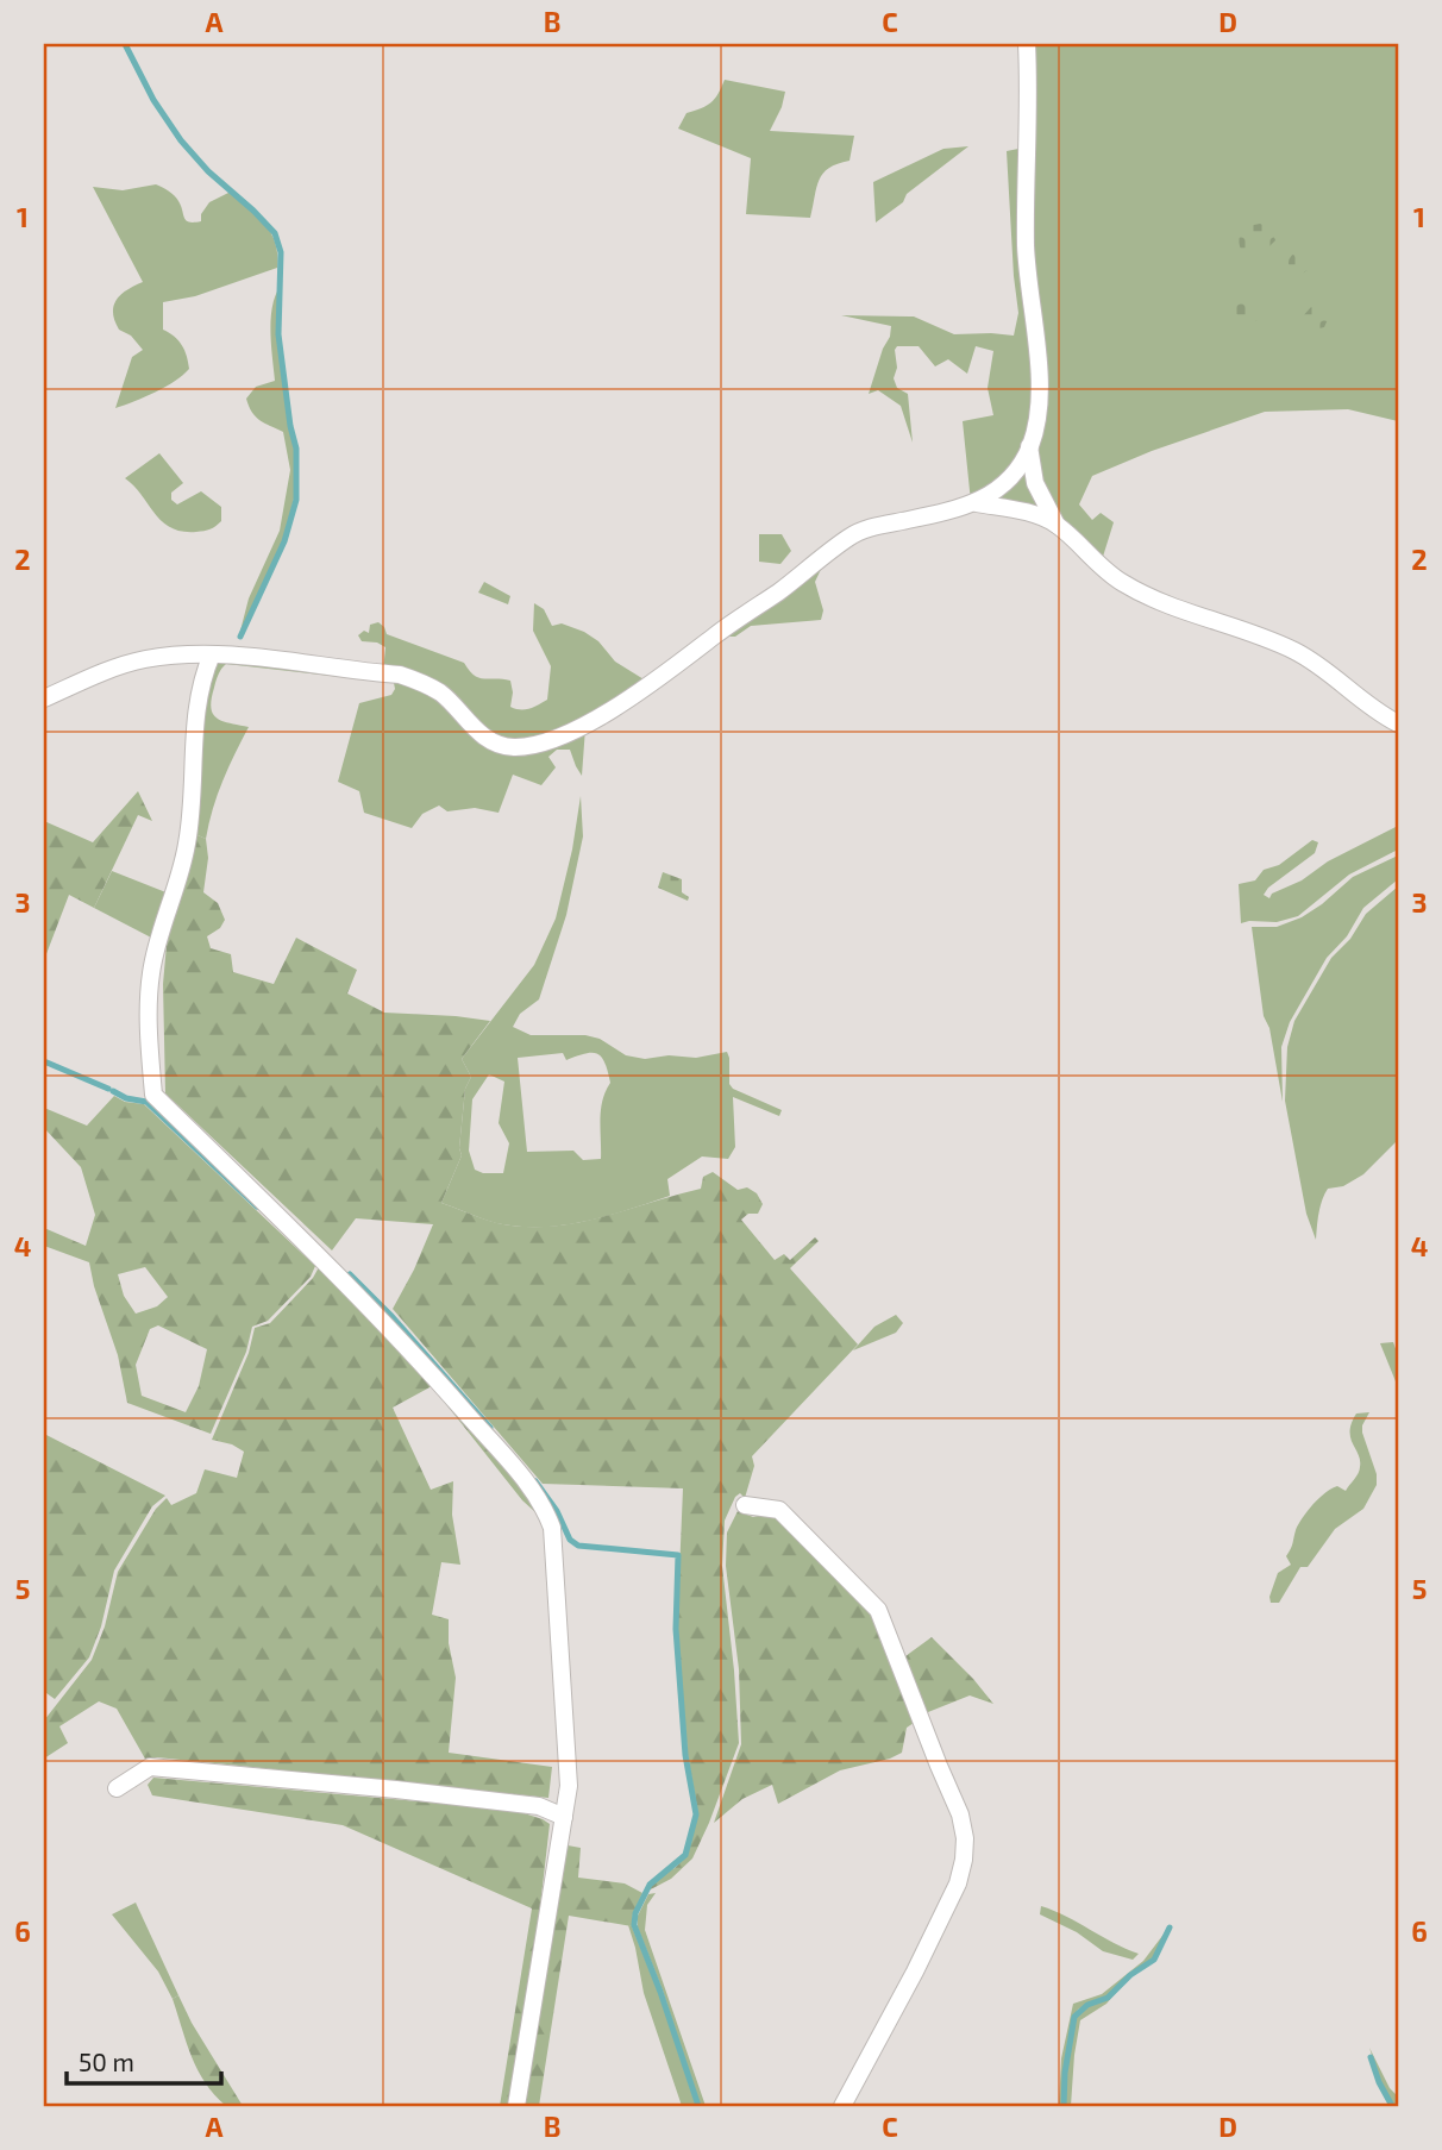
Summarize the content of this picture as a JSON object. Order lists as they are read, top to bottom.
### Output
{
  "scale_bar": "50 m",
  "grid": {
    "columns": [
      "A",
      "B",
      "C",
      "D"
    ],
    "rows": [
      "1",
      "2",
      "3",
      "4",
      "5",
      "6"
    ]
  }
}
